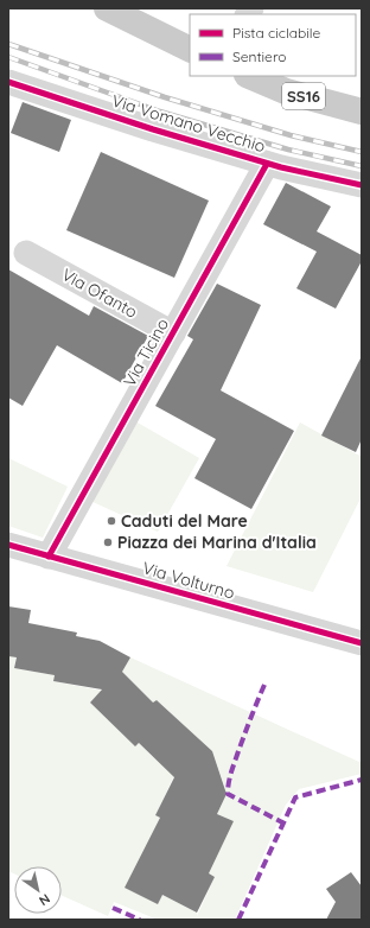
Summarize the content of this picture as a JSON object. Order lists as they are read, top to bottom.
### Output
{
  "streets": {
    "main road": ["SS16"],
    "street": [
      "Via Vomano Vecchio",
      "Via Ofanto",
      "Via Ticino",
      "Via Volturno"
    ]
  },
  "crossings": [
    ["Via Vomano Vecchio", "Via Ticino"],
    ["Via Ofanto", "Via Ticino"],
    ["Via Ticino", "Via Volturno"]
  ],
  "places": ["Caduti del Mare", "Piazza dei Marina d'Italia"],
  "legend": ["Pista ciclabile", "Sentiero"],
  "north": "bottom right"
}
